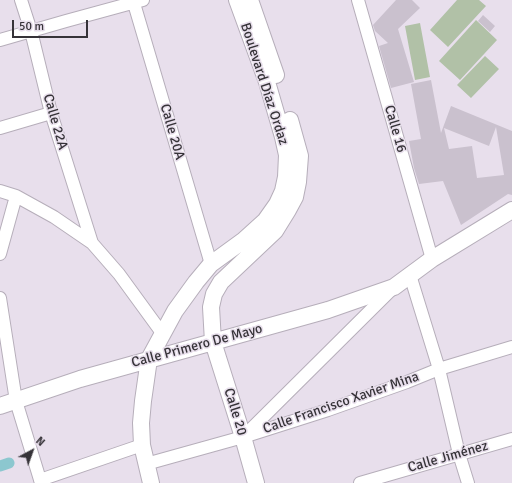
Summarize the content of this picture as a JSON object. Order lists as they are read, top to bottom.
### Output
{
  "streets": {
    "main road": ["Boulevard Díaz Ordaz", "Calle Primero De Mayo", "Calle 20"],
    "street": [
      "Calle 22A",
      "Calle 16",
      "Calle 20A",
      "Calle Francisco Xavier Mina",
      "Calle Jiménez"
    ]
  },
  "crossings": [
    ["Boulevard Díaz Ordaz", "Calle 20A"],
    ["Boulevard Díaz Ordaz", "Calle Primero De Mayo"],
    ["Boulevard Díaz Ordaz", "Calle 20"],
    ["Calle 16", "Calle Primero De Mayo"],
    ["Calle Primero De Mayo", "Calle Francisco Xavier Mina"],
    ["Calle Primero De Mayo", "Calle 20"],
    ["Calle Francisco Xavier Mina", "Calle 20"]
  ],
  "scale_bar": "50 m",
  "north": "top right"
}
